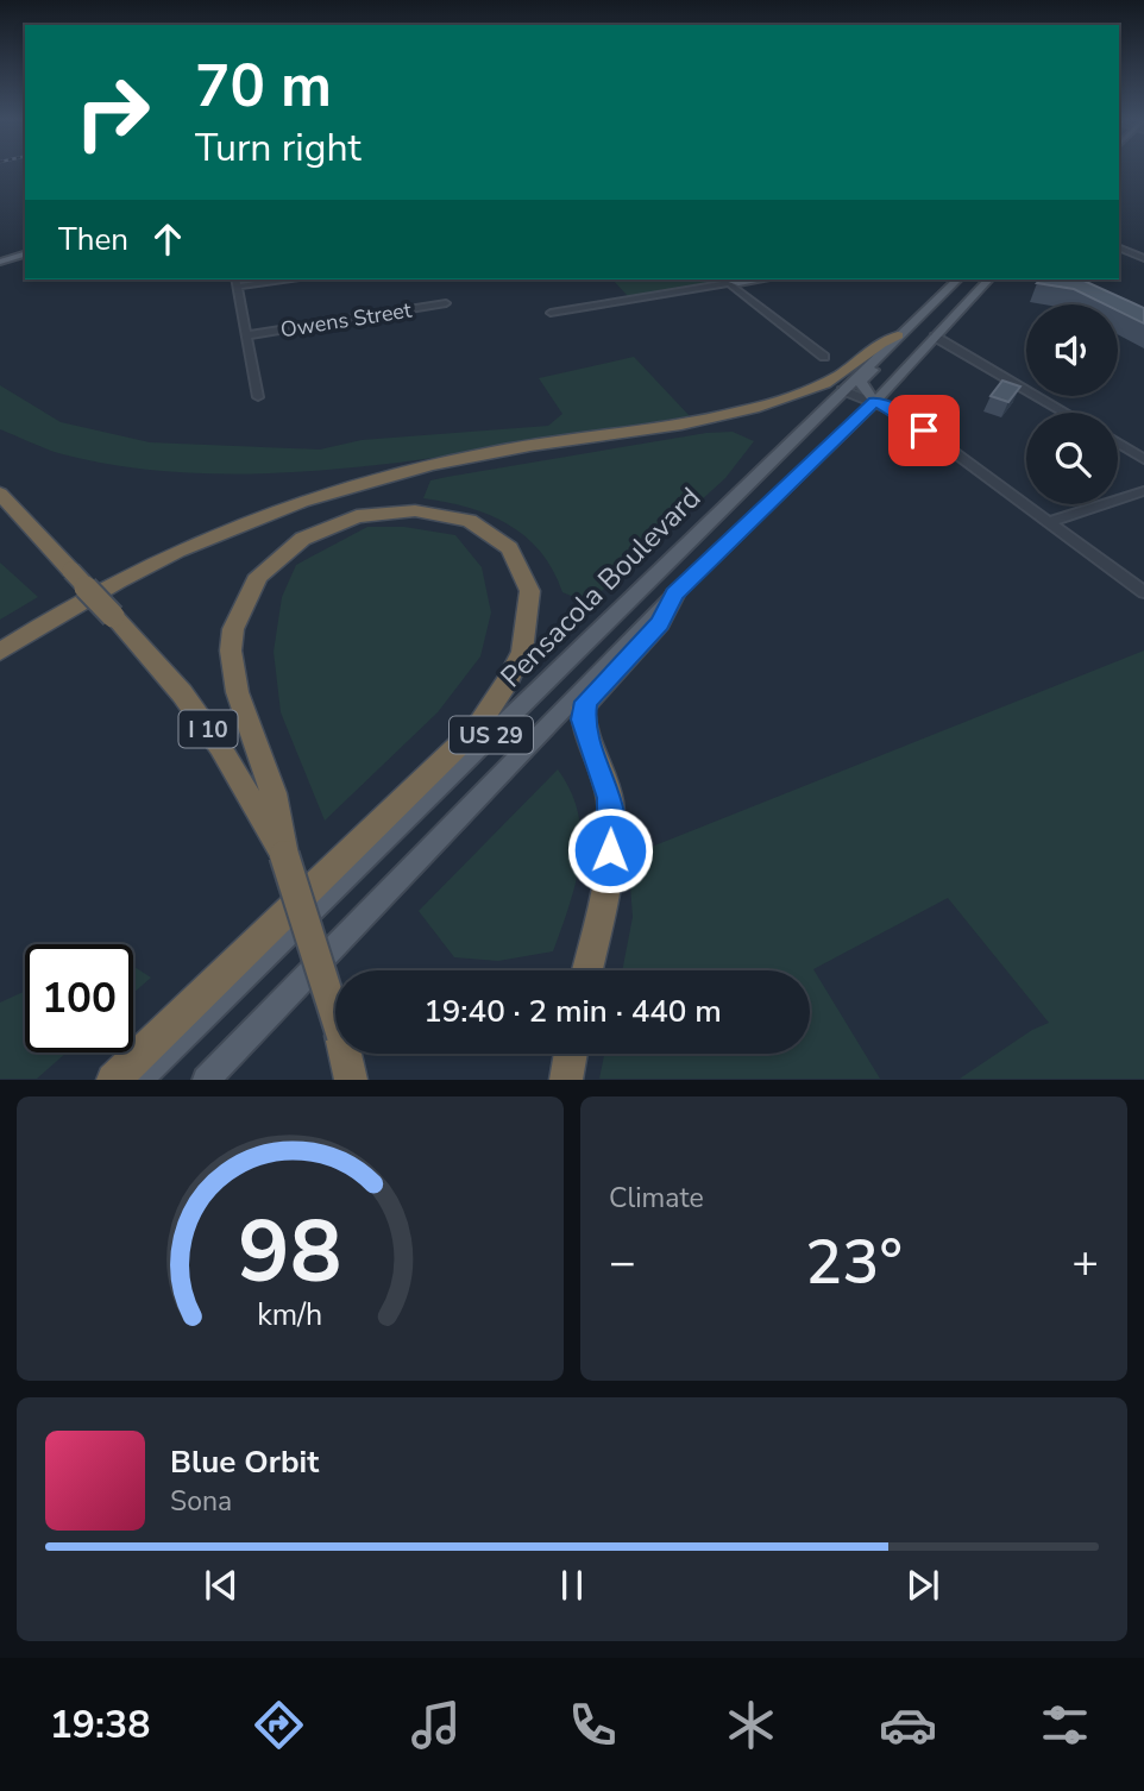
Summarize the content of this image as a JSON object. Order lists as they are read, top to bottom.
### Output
{
  "streets": {
    "highway": ["I 10"],
    "main road": ["Pensacola Boulevard", "US 29"],
    "street": ["Owens Street"]
  },
  "page": {
    "turn": ["70 m", "Turn right"],
    "then": "Then",
    "limit": "100",
    "trip": "19:40 · 2 min · 440 m",
    "tile": "Climate",
    "heat": ["−", "23°", "+"],
    "song": ["Blue Orbit", "Sona"],
    "tabs": "19:38",
    "gauge": ["98", "km/h"]
  }
}
